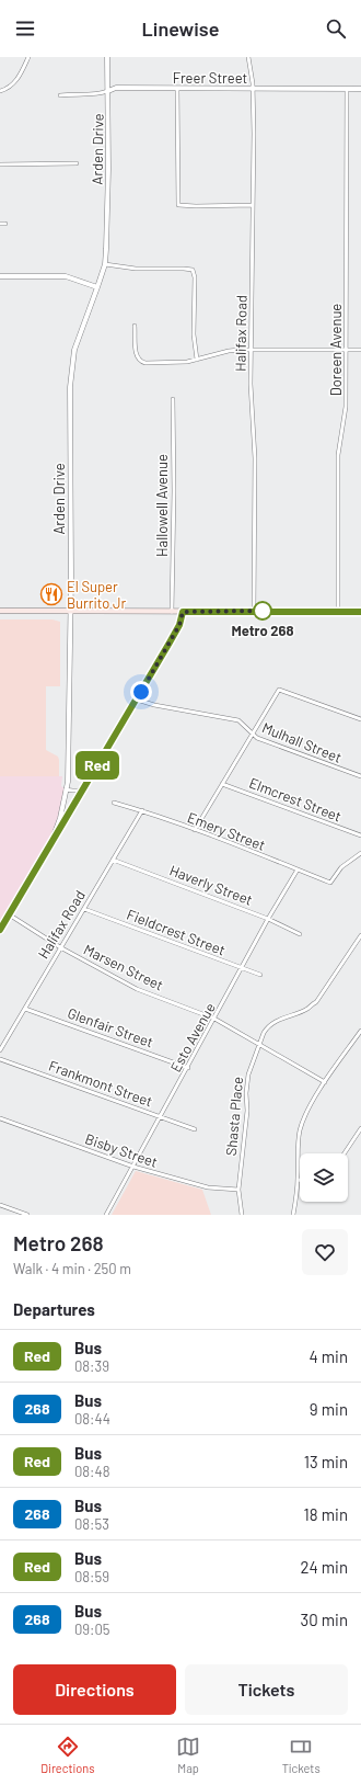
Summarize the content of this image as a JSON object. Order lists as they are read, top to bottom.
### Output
{
  "streets": {
    "street": [
      "Freer Street",
      "Arden Drive",
      "Halifax Road",
      "Doreen Avenue",
      "Hallowell Avenue",
      "Mulhall Street",
      "Elmcrest Street",
      "Emery Street",
      "Haverly Street",
      "Fieldcrest Street",
      "Marsen Street",
      "Glenfair Street",
      "Esto Avenue",
      "Frankmont Street",
      "Shasta Place",
      "Bisby Street"
    ]
  },
  "crossings": [
    ["Freer Street", "Arden Drive"],
    ["Freer Street", "Halifax Road"],
    ["Freer Street", "Doreen Avenue"],
    ["Arden Drive", "Marsen Street"],
    ["Halifax Road", "Emery Street"],
    ["Halifax Road", "Haverly Street"],
    ["Halifax Road", "Fieldcrest Street"],
    ["Halifax Road", "Marsen Street"],
    ["Halifax Road", "Glenfair Street"],
    ["Emery Street", "Esto Avenue"],
    ["Haverly Street", "Esto Avenue"],
    ["Fieldcrest Street", "Esto Avenue"],
    ["Marsen Street", "Esto Avenue"],
    ["Marsen Street", "Shasta Place"],
    ["Glenfair Street", "Esto Avenue"],
    ["Esto Avenue", "Frankmont Street"],
    ["Esto Avenue", "Bisby Street"],
    ["Shasta Place", "Bisby Street"]
  ],
  "places": {
    "restaurant": ["El Super Burrito Jr"],
    "other": ["Metro 268"]
  },
  "lines": ["bus line Red"],
  "page": {
    "header": "Linewise",
    "on_map": "Red",
    "heading": [
      ["Metro 268", "Walk · 4 min · 250 m"],
      "Departures"
    ],
    "list": [
      {
        "mark": "Red",
        "name": "Bus",
        "note": "08:39",
        "value": "4 min"
      },
      {
        "mark": "268",
        "name": "Bus",
        "note": "08:44",
        "value": "9 min"
      },
      {
        "mark": "Red",
        "name": "Bus",
        "note": "08:48",
        "value": "13 min"
      },
      {
        "mark": "268",
        "name": "Bus",
        "note": "08:53",
        "value": "18 min"
      },
      {
        "mark": "Red",
        "name": "Bus",
        "note": "08:59",
        "value": "24 min"
      },
      {
        "mark": "268",
        "name": "Bus",
        "note": "09:05",
        "value": "30 min"
      }
    ],
    "buttons": ["Directions", "Tickets"],
    "tabs": ["Directions", "Map", "Tickets"]
  }
}
